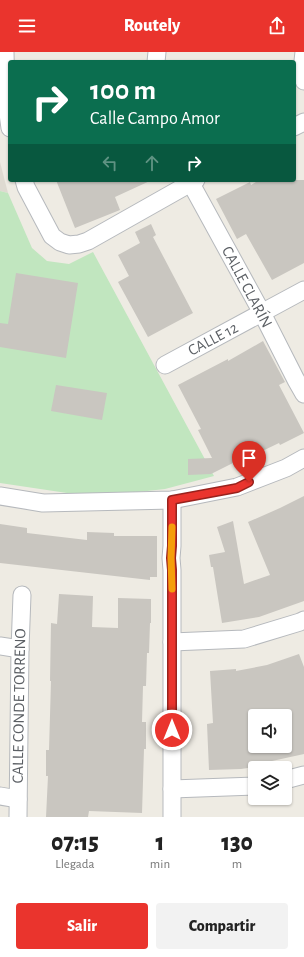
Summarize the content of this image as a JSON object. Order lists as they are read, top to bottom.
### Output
{
  "streets": {
    "street": ["CALLE CLARÍN", "CALLE 12", "CALLE CONDE TORRENO"]
  },
  "crossings": [
    ["CALLE CLARÍN", "CALLE 12"]
  ],
  "page": {
    "header": "Routely",
    "turn": ["100 m", "Calle Campo Amor"],
    "eta": [
      "07:15",
      "Llegada",
      "1",
      "min",
      "130",
      "m"
    ],
    "buttons": ["Salir", "Compartir"]
  }
}
